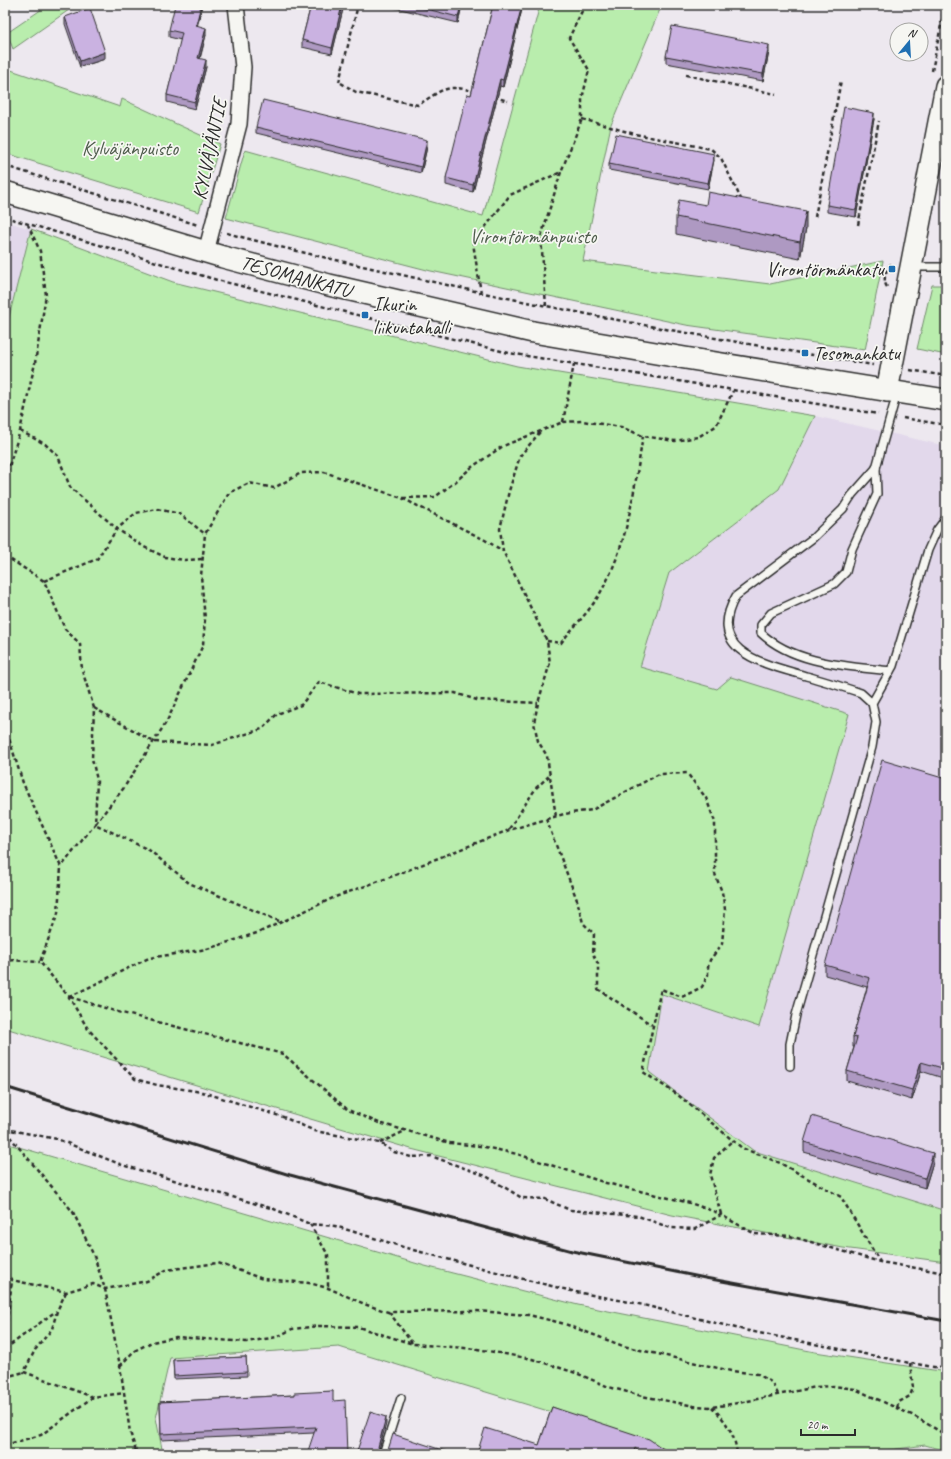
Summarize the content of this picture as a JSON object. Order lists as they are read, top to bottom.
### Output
{
  "streets": {
    "main road": ["TESOMANKATU"],
    "street": ["KYLVÄJÄNTIE"]
  },
  "crossings": [
    ["KYLVÄJÄNTIE", "TESOMANKATU"]
  ],
  "parks": ["Kylväjänpuisto", "Virontörmänpuisto"],
  "places": {
    "transit": ["Virontörmänkatu", "Ikurin liikuntahalli", "Tesomankatu"]
  },
  "scale_bar": "20 m",
  "north": "top"
}
